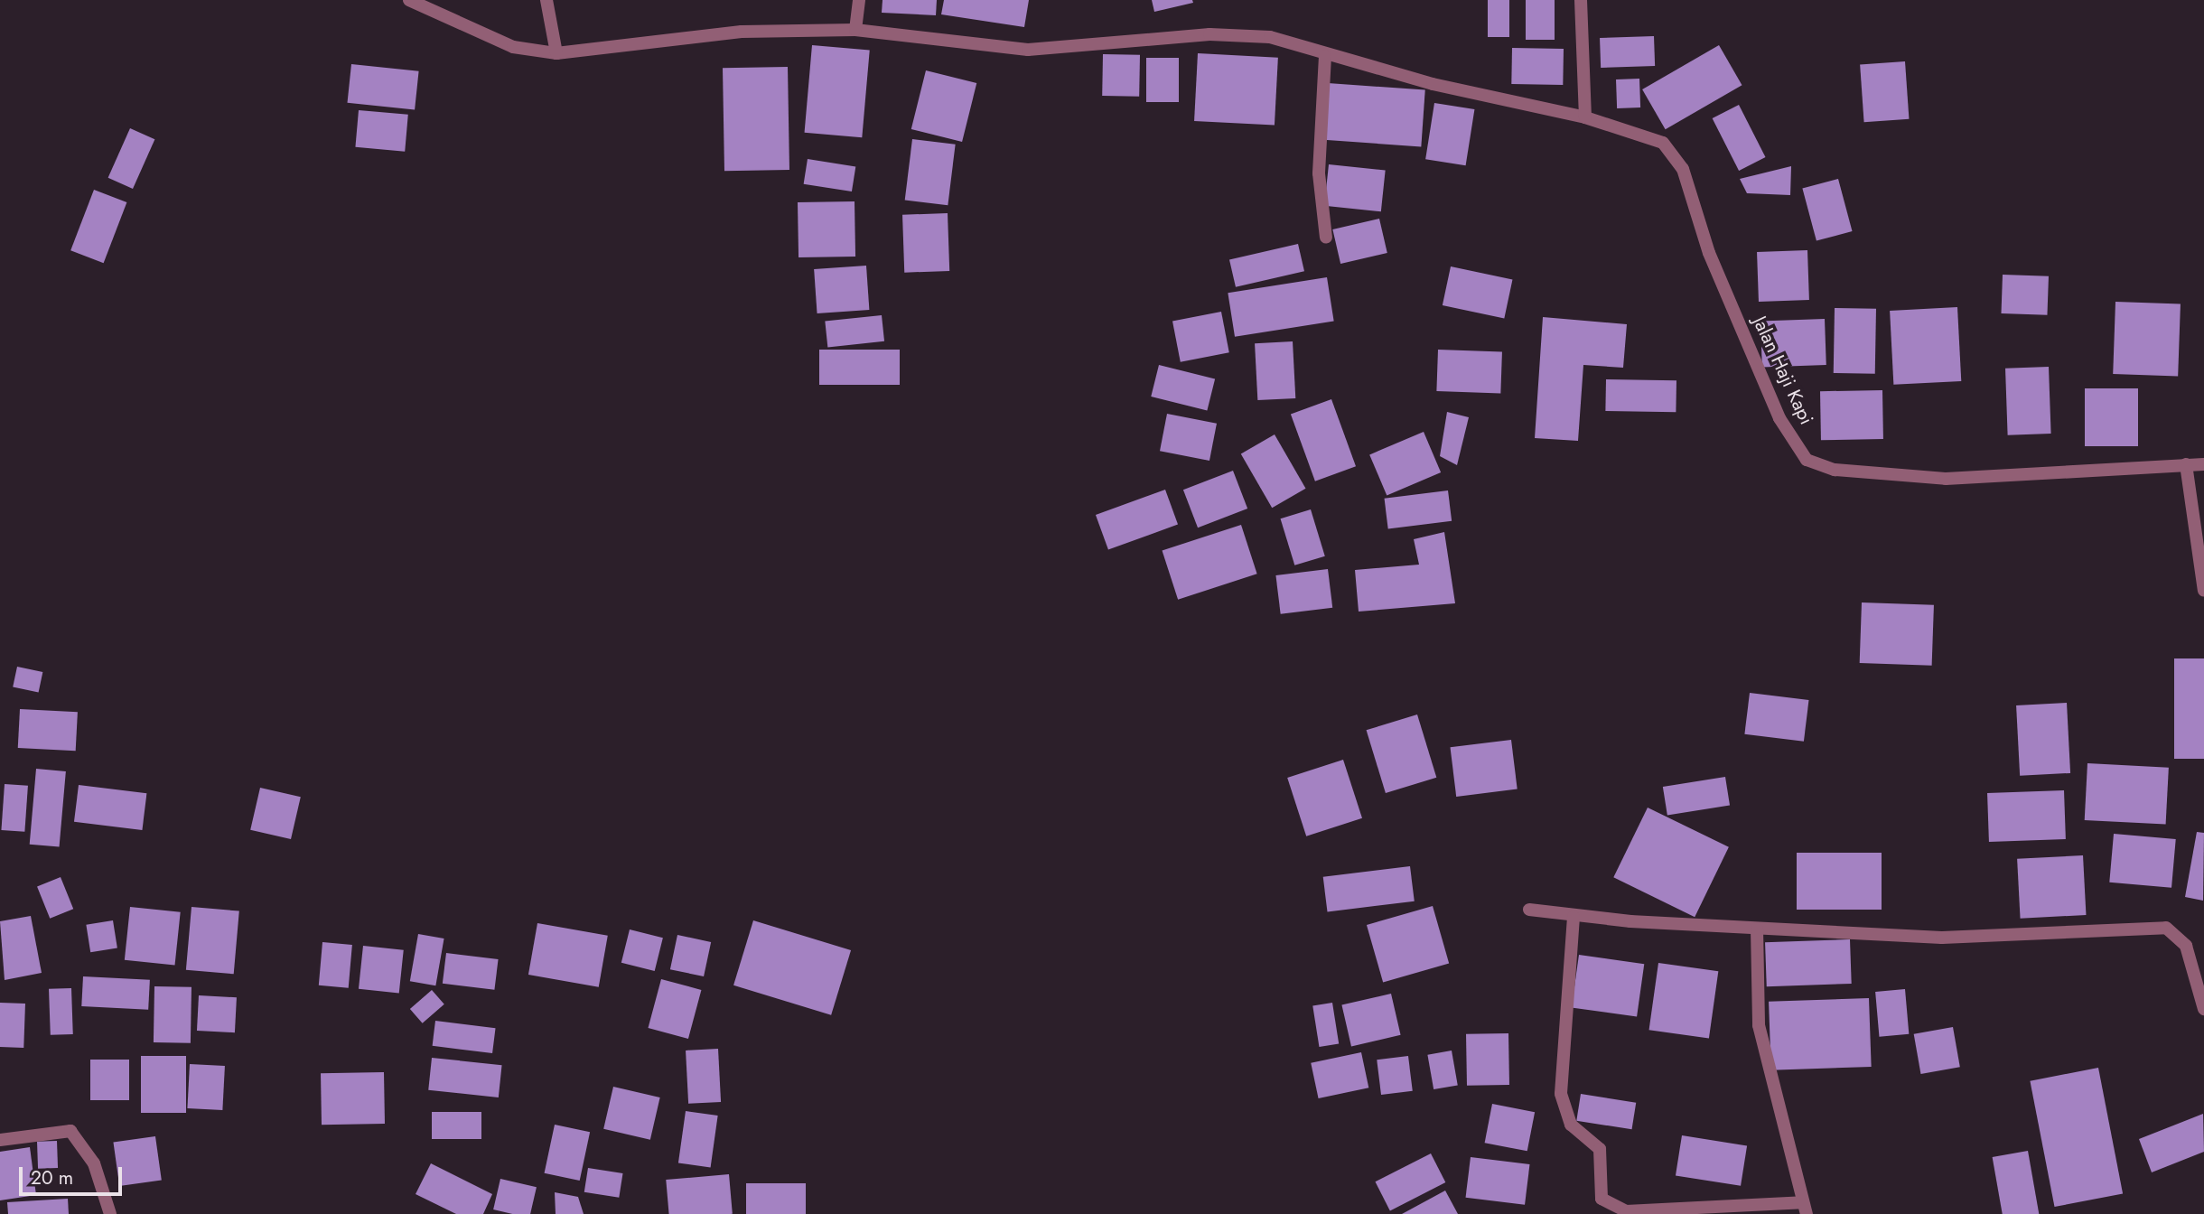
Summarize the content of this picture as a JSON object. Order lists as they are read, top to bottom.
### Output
{
  "streets": {
    "street": ["Jalan Haji Kapi"]
  },
  "scale_bar": "20 m"
}
